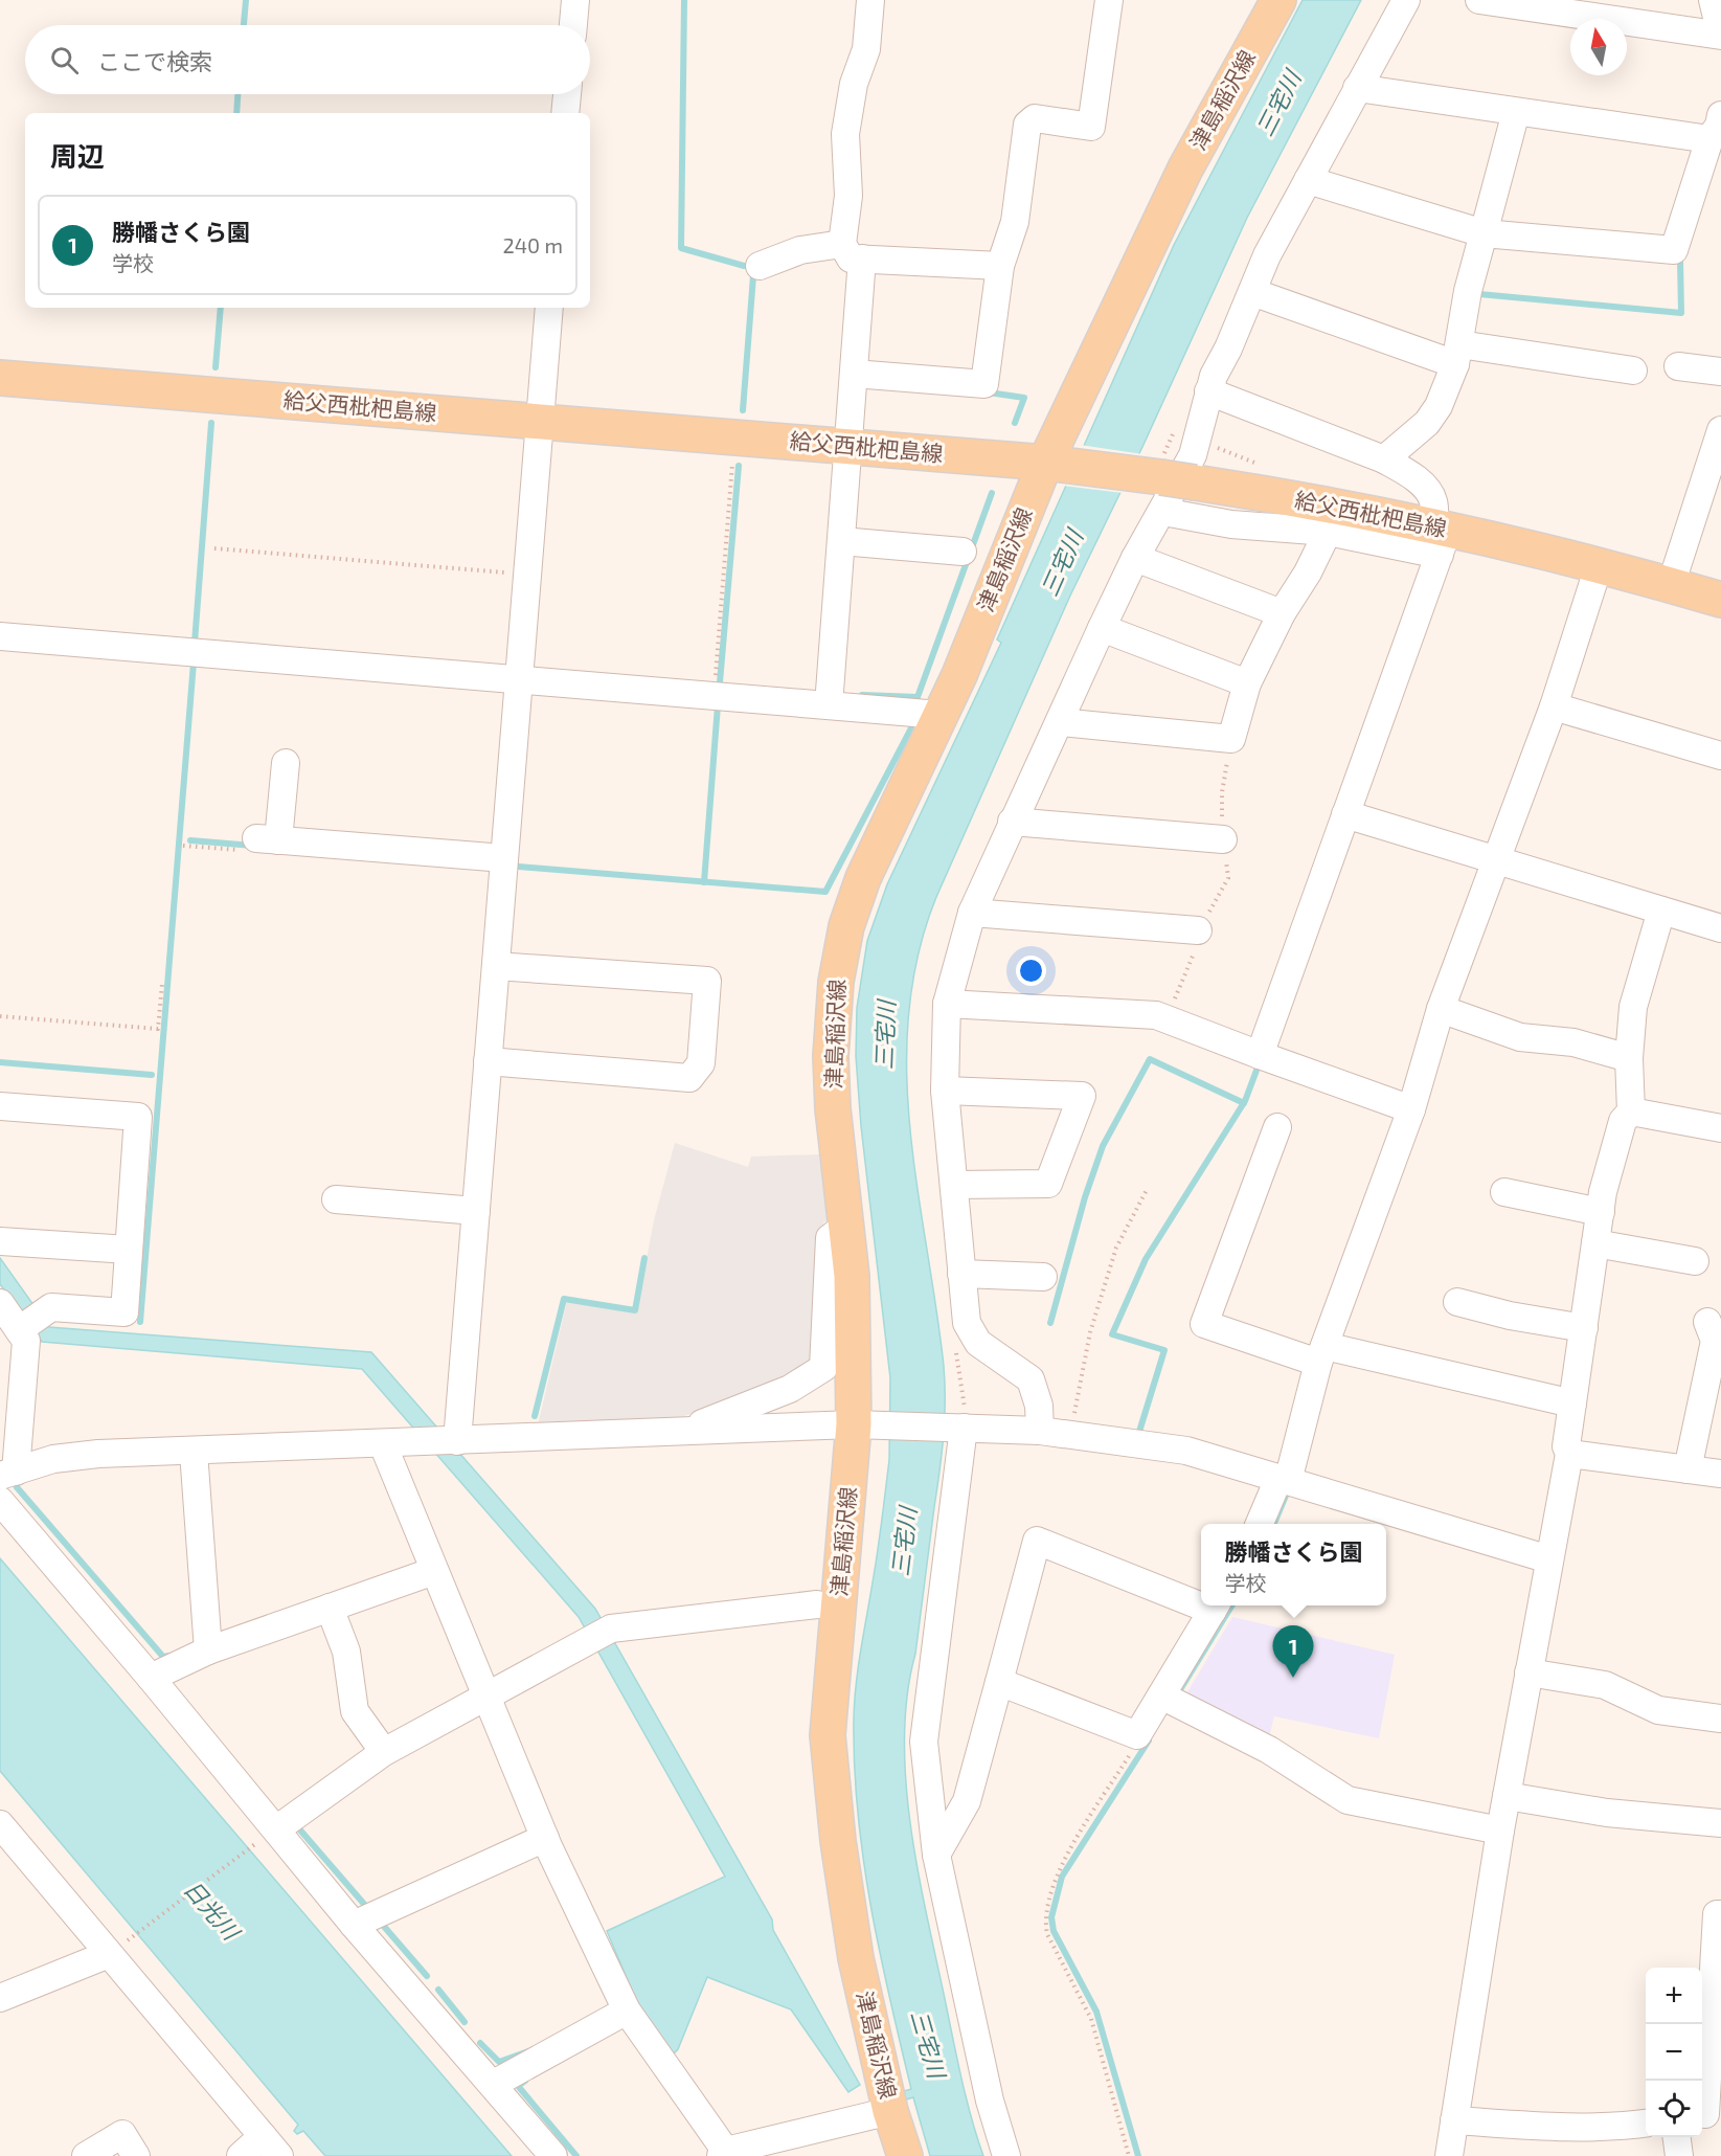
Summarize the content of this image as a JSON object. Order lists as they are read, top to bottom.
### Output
{
  "streets": {
    "main road": ["津島稲沢線", "給父西枇杷島線"]
  },
  "crossings": [
    ["津島稲沢線", "給父西枇杷島線"]
  ],
  "water": ["三宅川", "日光川"],
  "north": "top",
  "page": {
    "search": "ここで検索",
    "heading": "周辺",
    "list": [
      {
        "mark": "1",
        "name": "勝幡さくら園",
        "note": "学校",
        "value": "240 m"
      }
    ],
    "popup": ["勝幡さくら園", "学校"],
    "pins": "1",
    "map_buttons": ["+", "−"]
  }
}
